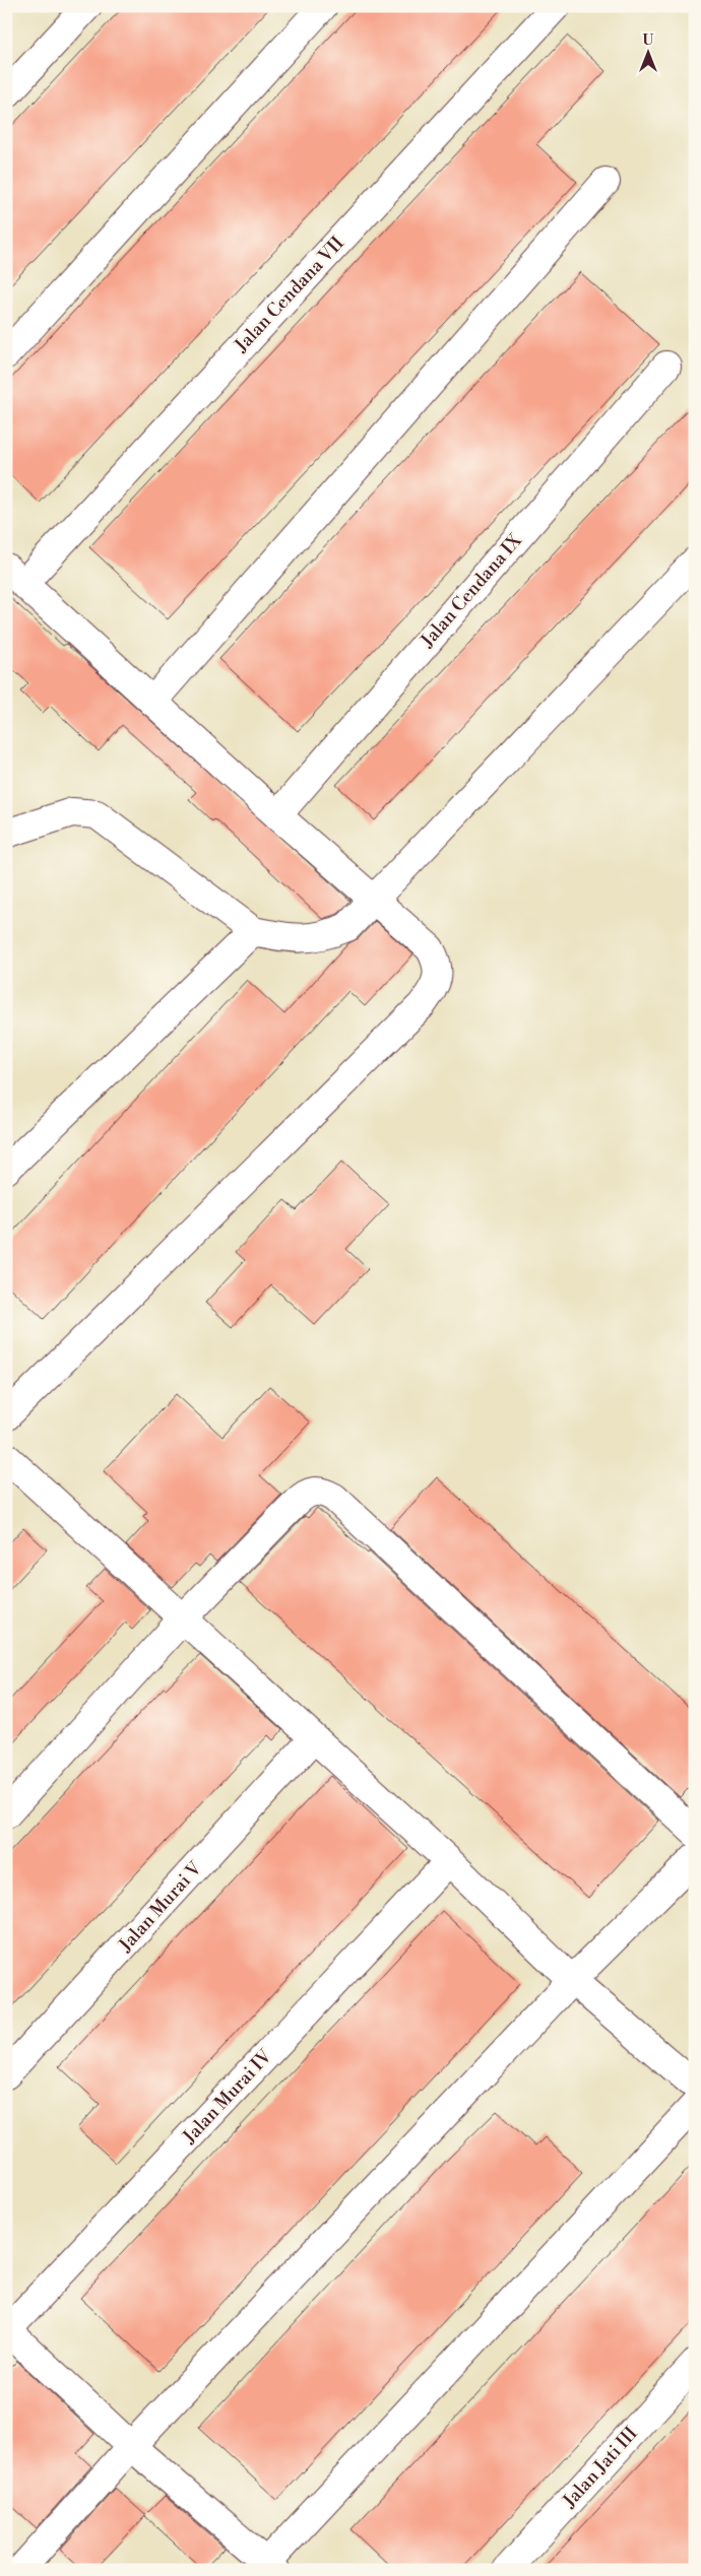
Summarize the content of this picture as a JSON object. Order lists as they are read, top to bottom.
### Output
{
  "streets": {
    "street": [
      "Jalan Cendana VII",
      "Jalan Cendana IX",
      "Jalan Murai V",
      "Jalan Murai IV",
      "Jalan Jati III"
    ]
  },
  "north": "top"
}
